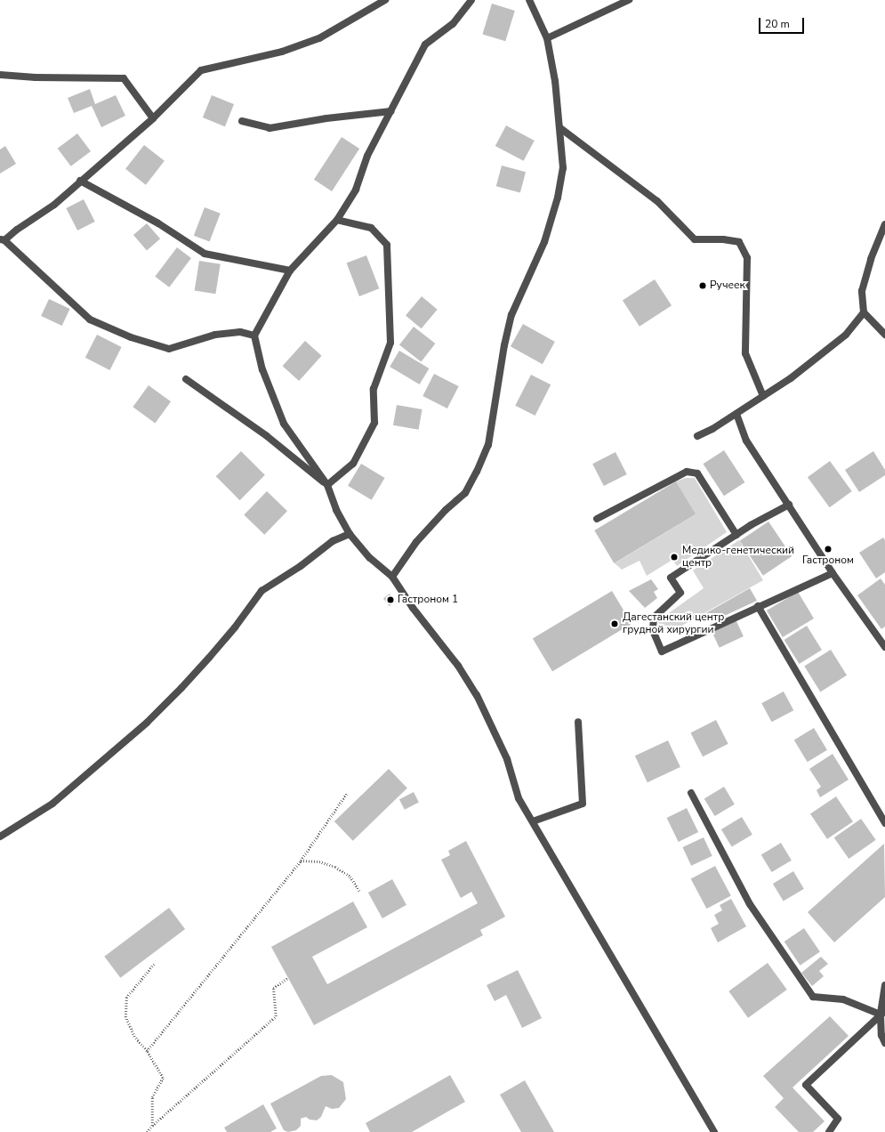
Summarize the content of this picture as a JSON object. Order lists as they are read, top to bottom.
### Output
{
  "places": [
    "Ручеек",
    "Гастроном",
    "Медико-генетический центр",
    "Гастроном 1",
    "Дагестанский центр грудной хирургии"
  ],
  "scale_bar": "20 m"
}
